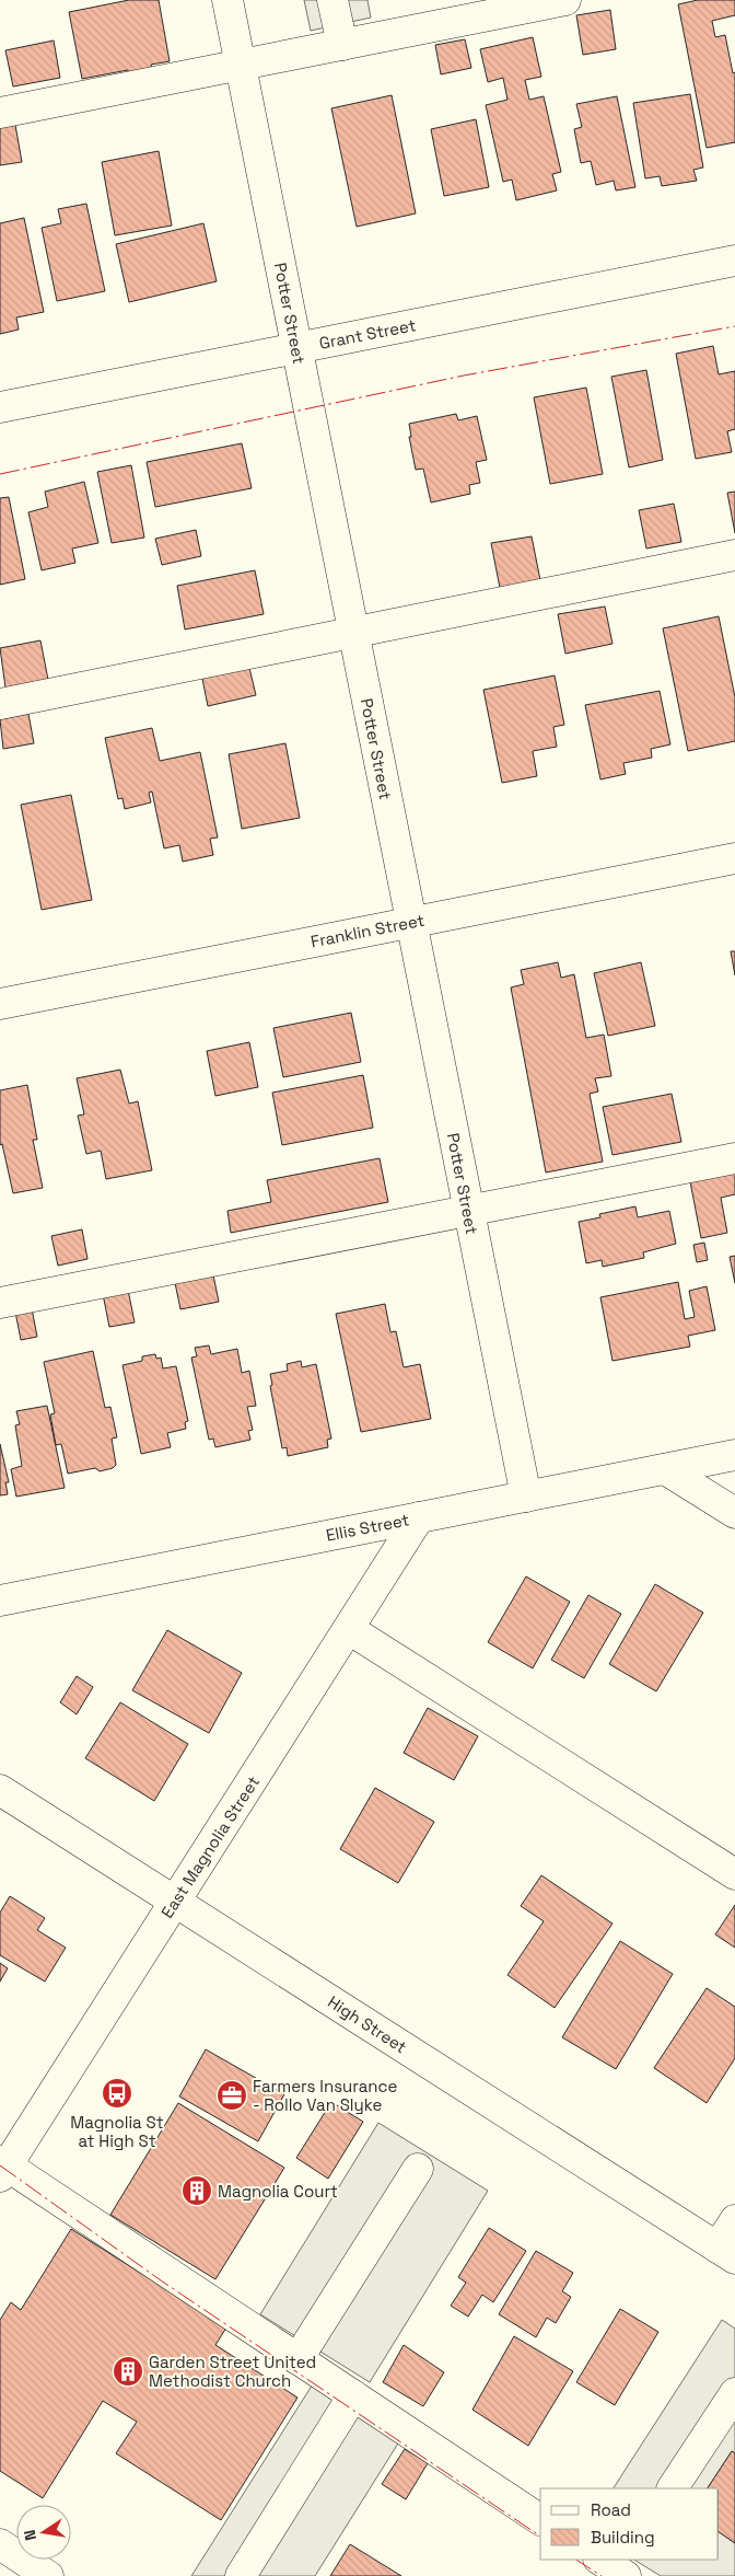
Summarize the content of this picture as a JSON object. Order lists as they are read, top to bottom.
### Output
{
  "streets": {
    "street": [
      "Potter Street",
      "Grant Street",
      "Franklin Street",
      "Ellis Street",
      "East Magnolia Street",
      "High Street"
    ]
  },
  "crossings": [
    ["Potter Street", "Grant Street"],
    ["Potter Street", "Franklin Street"],
    ["Potter Street", "Ellis Street"],
    ["Ellis Street", "East Magnolia Street"],
    ["East Magnolia Street", "High Street"]
  ],
  "places": {
    "bus stop": ["Magnolia St at High St"],
    "office": ["Farmers Insurance - Rollo Van Slyke"],
    "building": ["Magnolia Court", "Garden Street United Methodist Church"]
  },
  "legend": ["Road", "Building"],
  "north": "left"
}
